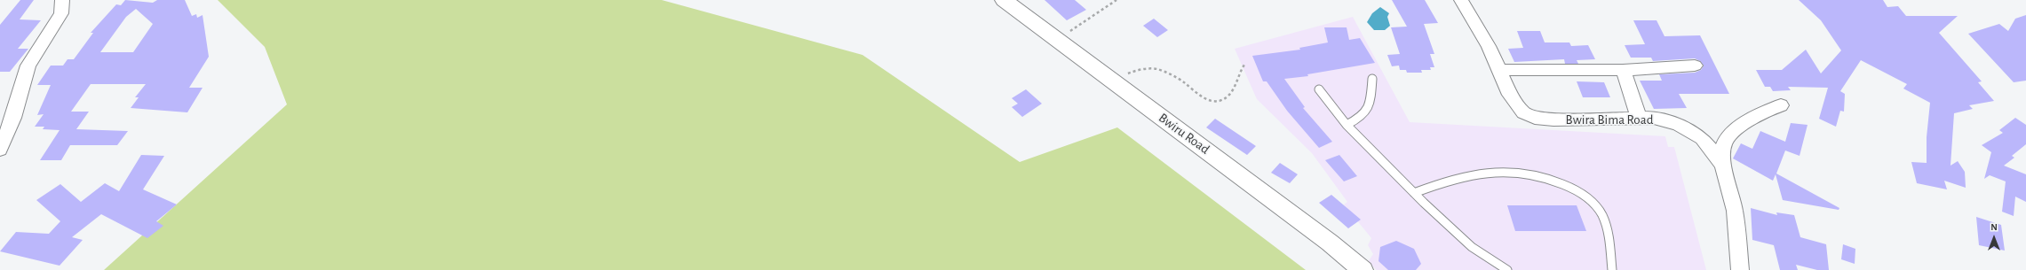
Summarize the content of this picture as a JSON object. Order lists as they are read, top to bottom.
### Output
{
  "streets": {
    "main road": ["Bwiru Road"],
    "street": ["Bwira Bima Road"]
  },
  "north": "top"
}
